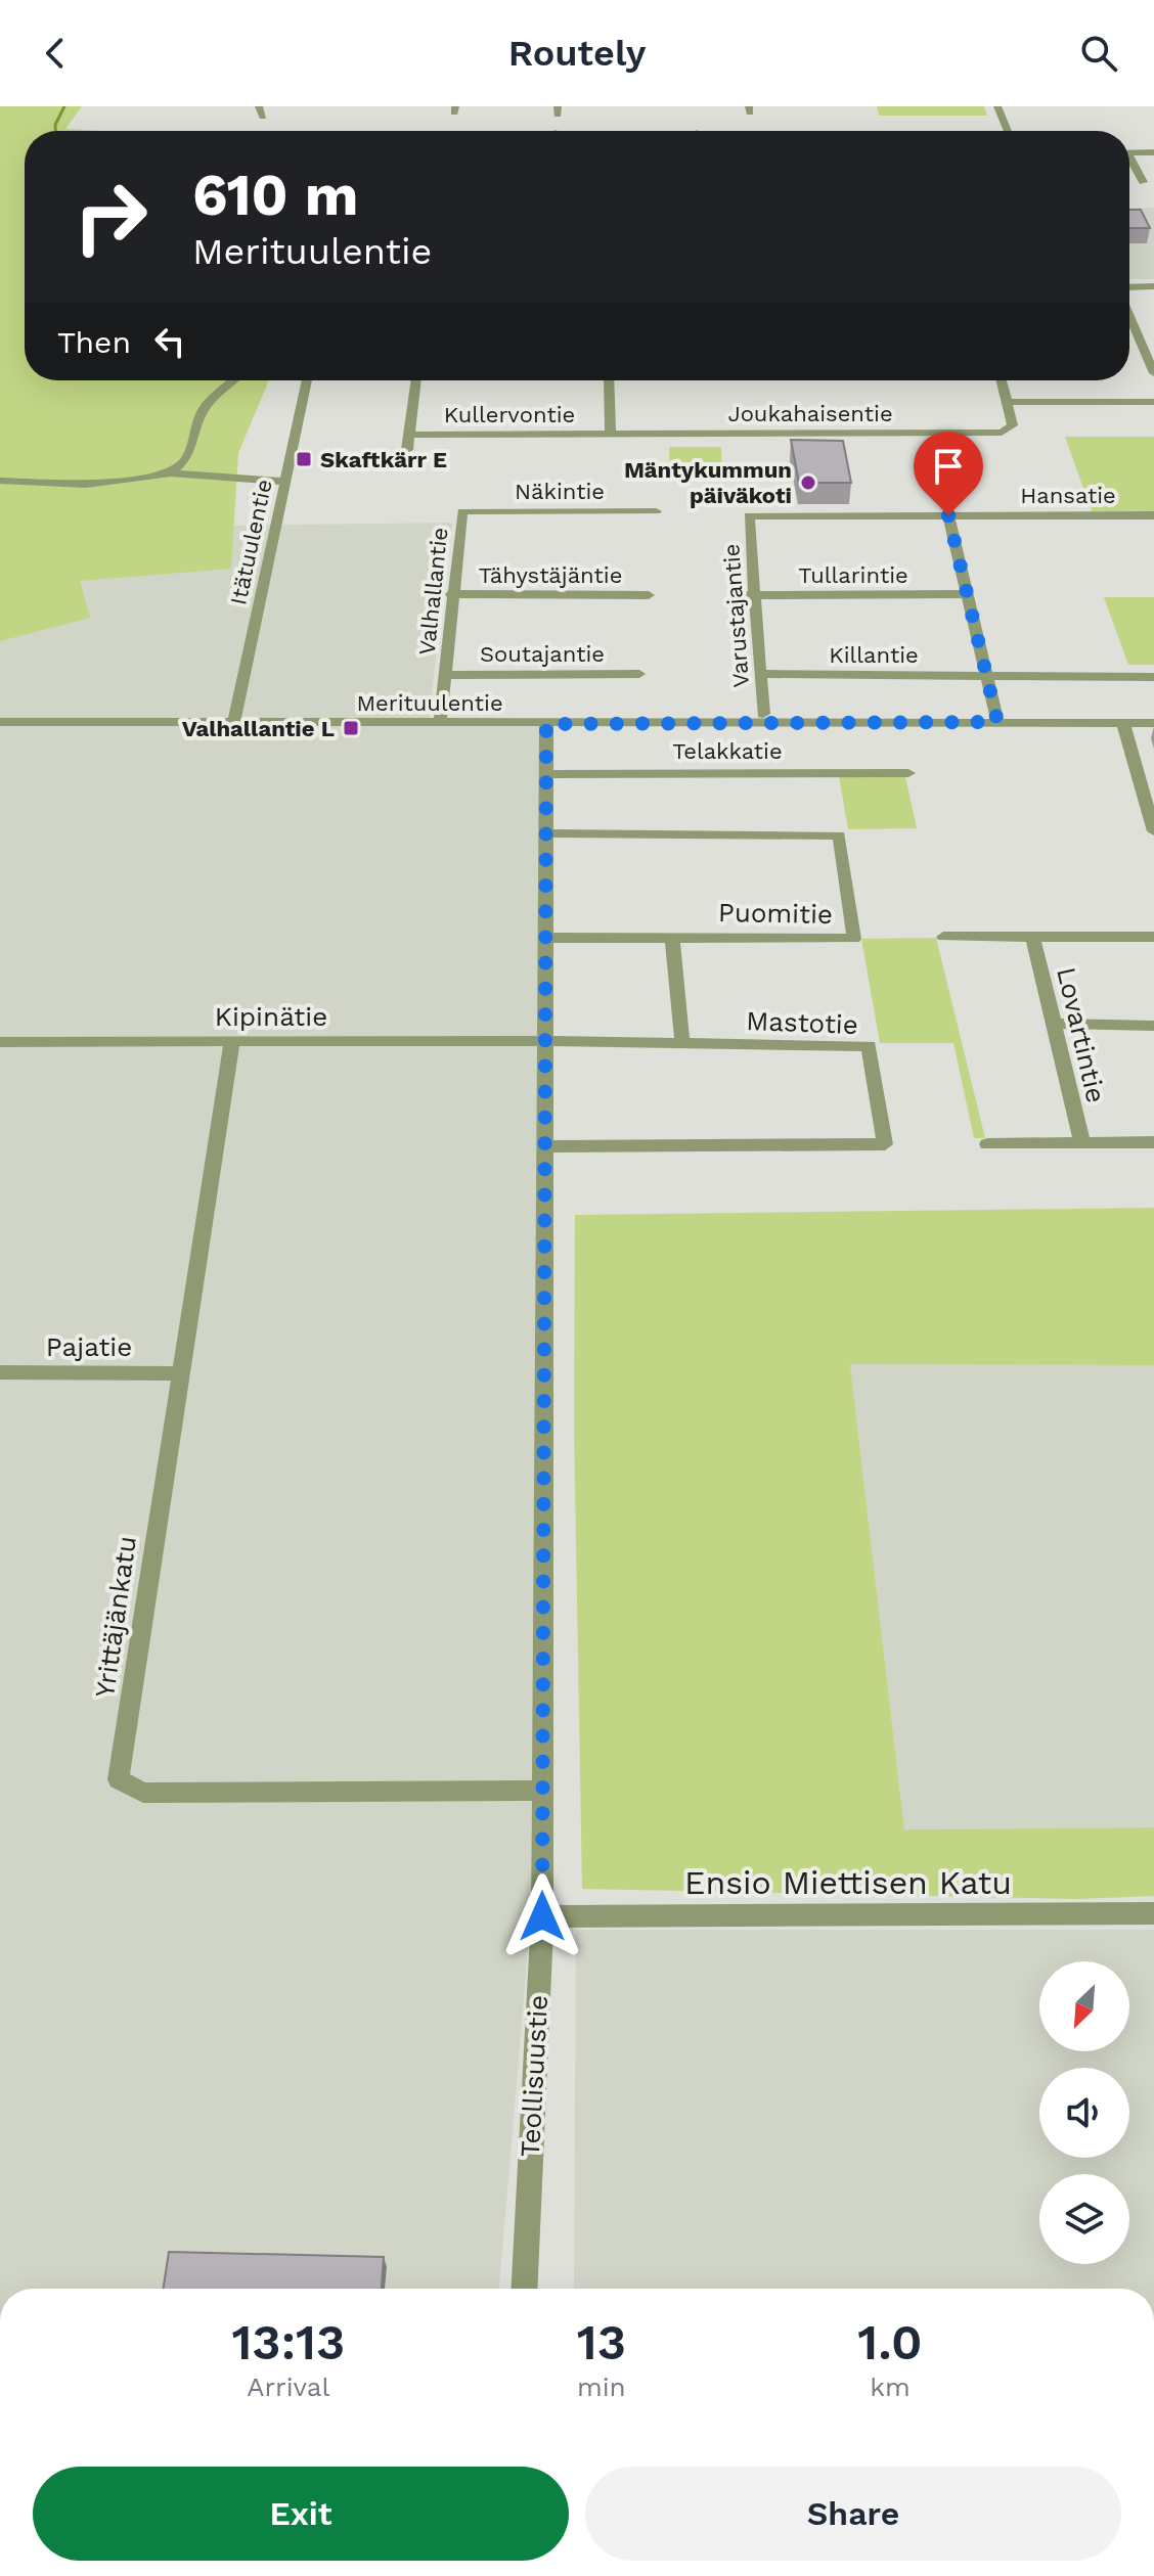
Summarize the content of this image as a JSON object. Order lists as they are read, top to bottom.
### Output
{
  "streets": {
    "street": [
      "Joukahaisentie",
      "Kullervontie",
      "Näkintie",
      "Hansatie",
      "Itätuulentie",
      "Tähystäjäntie",
      "Tullarintie",
      "Valhallantie",
      "Varustajantie",
      "Soutajantie",
      "Killantie",
      "Merituulentie",
      "Telakkatie",
      "Puomitie",
      "Kipinätie",
      "Mastotie",
      "Lovartintie",
      "Pajatie",
      "Yrittäjänkatu",
      "Ensio Miettisen Katu",
      "Teollisuustie"
    ]
  },
  "crossings": [
    ["Joukahaisentie", "Kullervontie"],
    ["Näkintie", "Valhallantie"],
    ["Hansatie", "Varustajantie"],
    ["Itätuulentie", "Merituulentie"],
    ["Tähystäjäntie", "Valhallantie"],
    ["Tullarintie", "Varustajantie"],
    ["Valhallantie", "Soutajantie"],
    ["Valhallantie", "Merituulentie"],
    ["Varustajantie", "Killantie"],
    ["Merituulentie", "Teollisuustie"],
    ["Telakkatie", "Teollisuustie"],
    ["Puomitie", "Teollisuustie"],
    ["Kipinätie", "Mastotie"],
    ["Kipinätie", "Yrittäjänkatu"],
    ["Kipinätie", "Teollisuustie"],
    ["Mastotie", "Teollisuustie"],
    ["Pajatie", "Yrittäjänkatu"],
    ["Yrittäjänkatu", "Teollisuustie"],
    ["Ensio Miettisen Katu", "Teollisuustie"]
  ],
  "places": {
    "transit": ["Skaftkärr E", "Valhallantie L"],
    "other": ["Mäntykummun päiväkoti"]
  },
  "north": "bottom left",
  "page": {
    "header": "Routely",
    "turn": ["610 m", "Merituulentie"],
    "then": "Then",
    "eta": [
      "13:13",
      "Arrival",
      "13",
      "min",
      "1.0",
      "km"
    ],
    "buttons": ["Exit", "Share"]
  }
}
